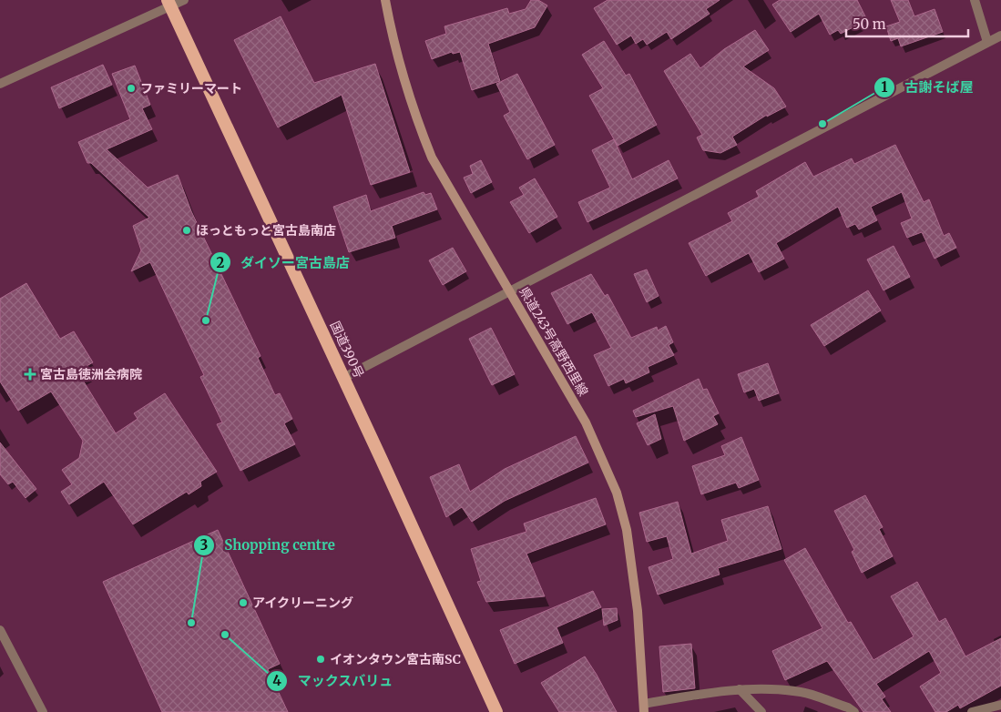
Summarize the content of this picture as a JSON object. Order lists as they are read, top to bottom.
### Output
{
  "streets": {
    "highway": ["国道390号"],
    "main road": ["県道243号高野西里線"]
  },
  "places": {
    "other": [
      "ファミリーマート",
      "古謝そば屋",
      "ほっともっと宮古島南店",
      "ダイソー宮古島店",
      "アイクリーニング",
      "Shopping centre",
      "マックスバリュ",
      "イオンタウン宮古南SC"
    ],
    "health": ["宮古島徳洲会病院"]
  },
  "scale_bar": "50 m"
}
